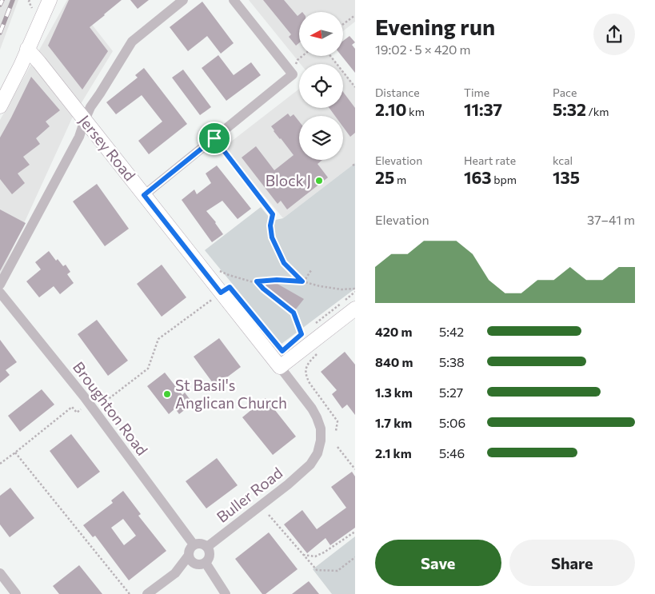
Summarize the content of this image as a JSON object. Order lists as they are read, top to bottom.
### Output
{
  "streets": {
    "street": ["Jersey Road", "Broughton Road", "Buller Road"]
  },
  "crossings": [
    ["Jersey Road", "Buller Road"],
    ["Broughton Road", "Buller Road"]
  ],
  "places": ["Block J", "St Basil's Anglican Church"],
  "north": "left",
  "page": {
    "heading": ["Evening run", "19:02 · 5 × 420 m"],
    "stats": [
      ["Distance", "2.10 km"],
      ["Time", "11:37"],
      ["Pace", "5:32 /km"],
      ["Elevation", "25 m"],
      ["Heart rate", "163 bpm"],
      ["kcal", "135"]
    ],
    "chart": ["Elevation", "37–41 m"],
    "list": [
      {
        "name": "420 m",
        "note": "5:42"
      },
      {
        "name": "840 m",
        "note": "5:38"
      },
      {
        "name": "1.3 km",
        "note": "5:27"
      },
      {
        "name": "1.7 km",
        "note": "5:06"
      },
      {
        "name": "2.1 km",
        "note": "5:46"
      }
    ],
    "buttons": ["Save", "Share"]
  }
}
